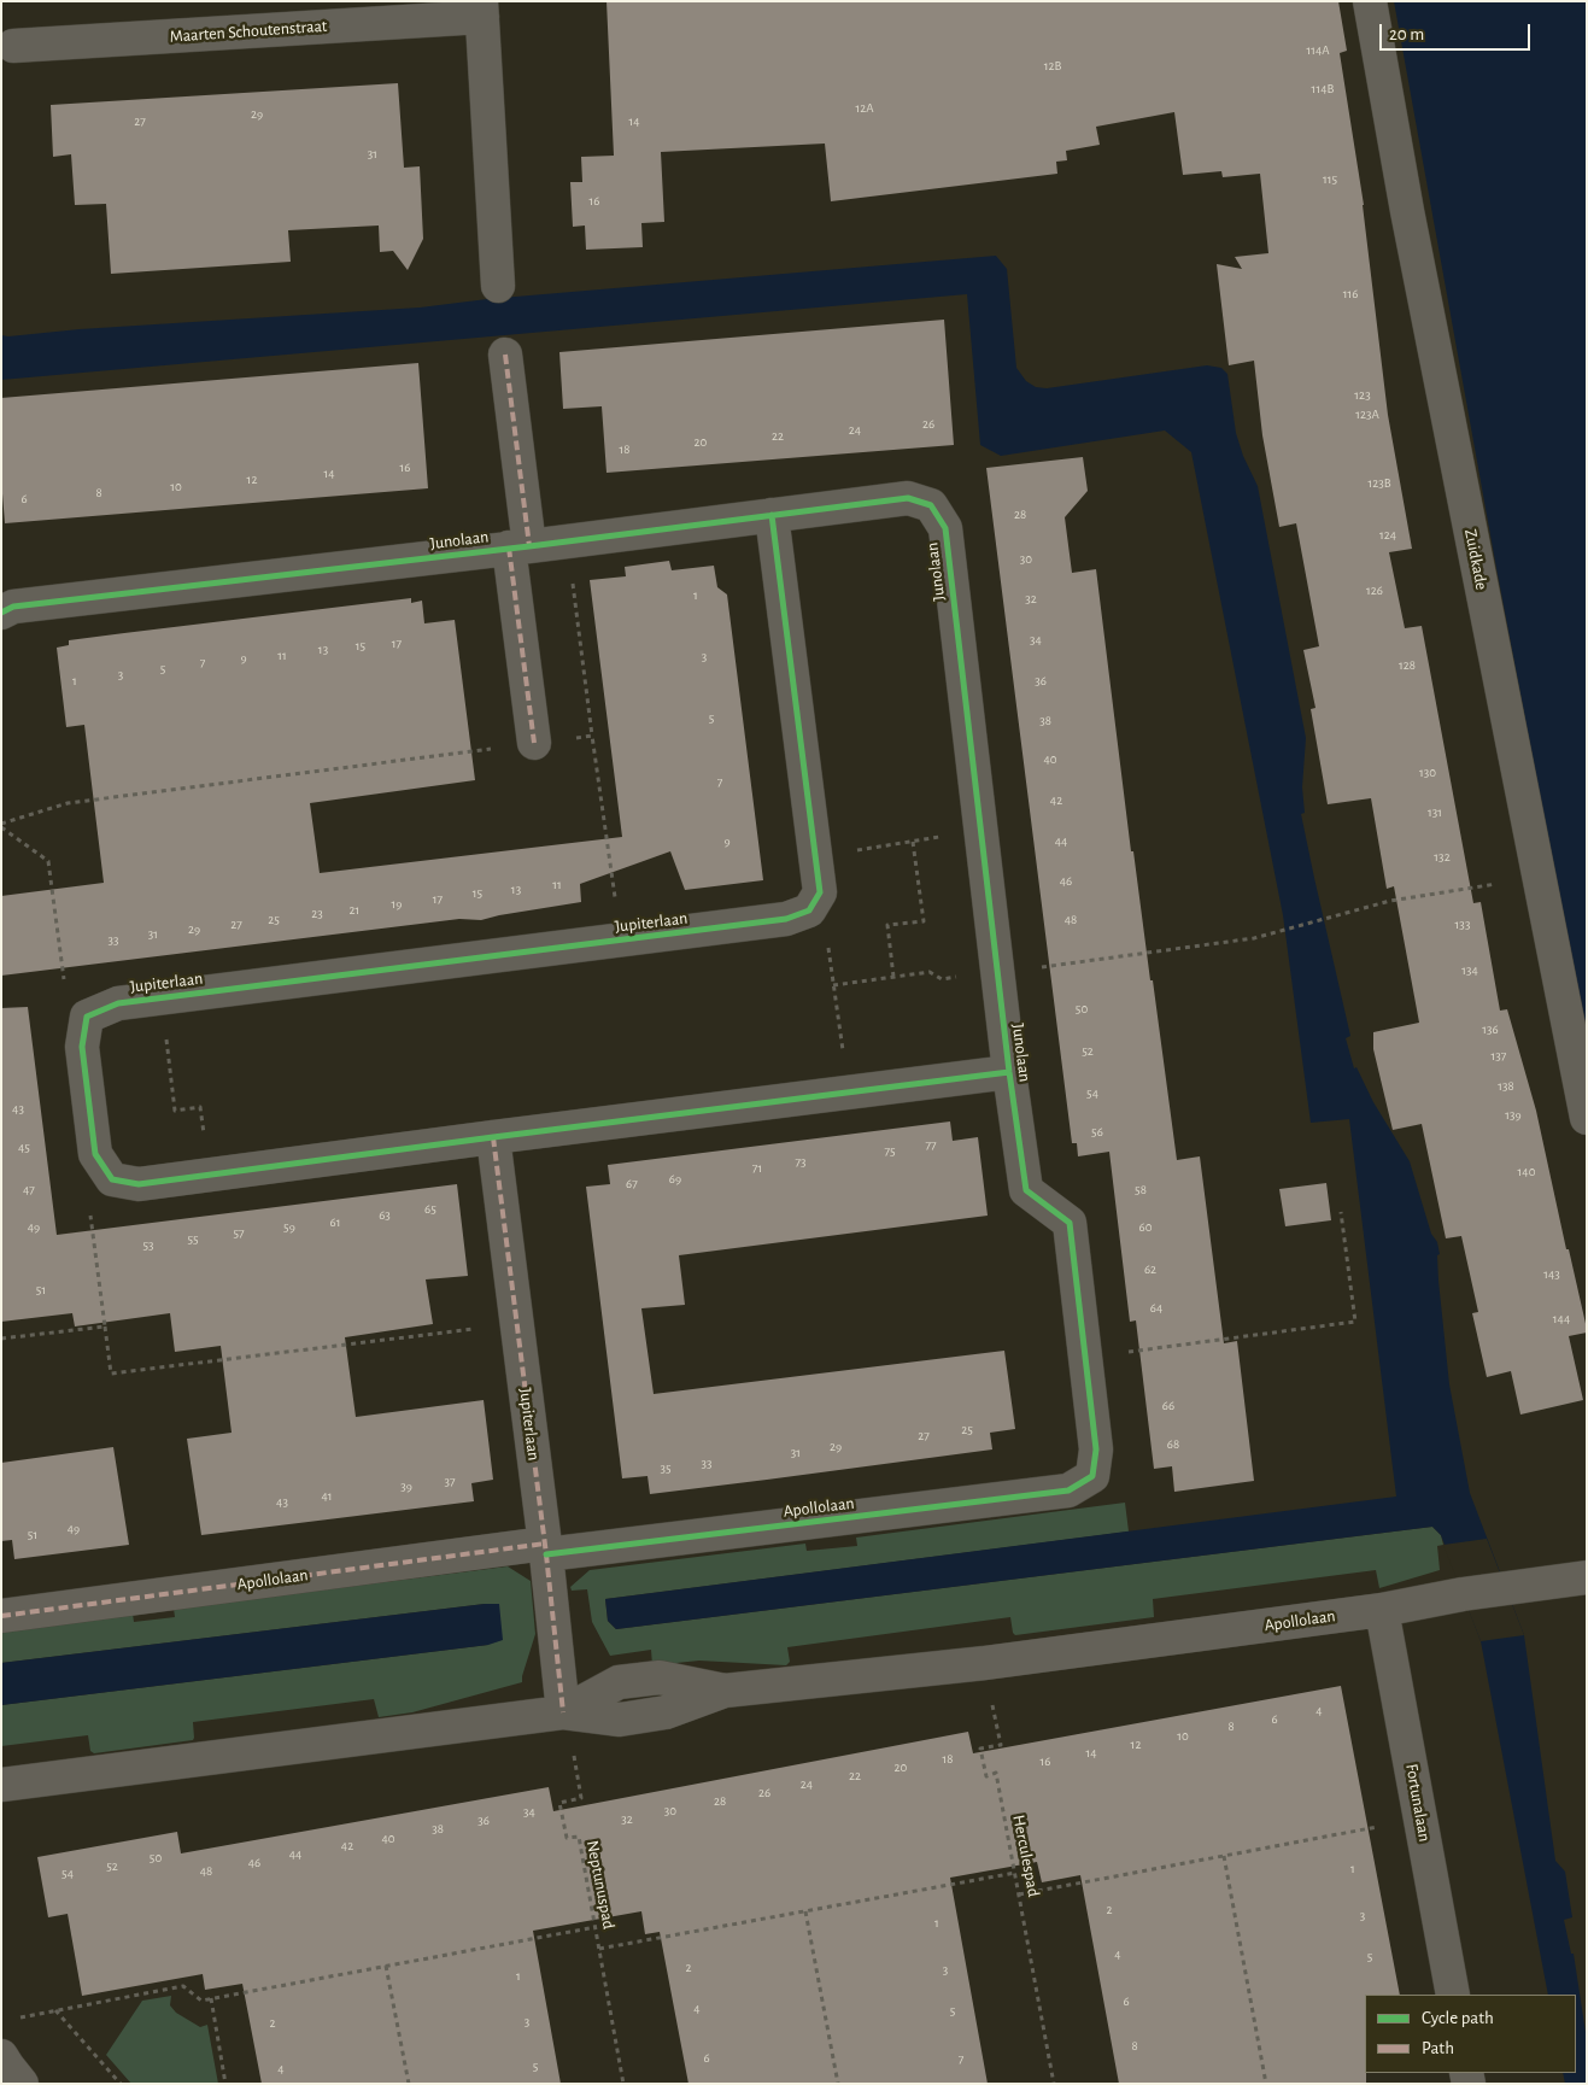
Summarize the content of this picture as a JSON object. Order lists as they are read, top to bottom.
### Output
{
  "streets": {
    "street": [
      "Maarten Schoutenstraat",
      "Junolaan",
      "Zuidkade",
      "Jupiterlaan",
      "Apollolaan",
      "Fortunalaan"
    ],
    "path": ["Herculespad", "Neptunuspad"]
  },
  "crossings": [
    ["Junolaan", "Apollolaan"],
    ["Jupiterlaan", "Apollolaan"],
    ["Apollolaan", "Fortunalaan"],
    ["Apollolaan", "Herculespad"]
  ],
  "house_numbers": [
    "114A",
    "12B",
    "114B",
    "12A",
    "29",
    "27",
    "14",
    "31",
    "115",
    "16",
    "116",
    "123",
    "123A",
    "26",
    "24",
    "22",
    "20",
    "18",
    "16",
    "14",
    "12",
    "123B",
    "10",
    "8",
    "6",
    "28",
    "124",
    "30",
    "126",
    "1",
    "32",
    "34",
    "17",
    "15",
    "13",
    "11",
    "3",
    "9",
    "7",
    "128",
    "5",
    "3",
    "1",
    "36",
    "5",
    "38",
    "40",
    "130",
    "7",
    "42",
    "131",
    "9",
    "44",
    "132",
    "46",
    "11",
    "13",
    "15",
    "17",
    "19",
    "21",
    "23",
    "25",
    "48",
    "27",
    "133",
    "29",
    "31",
    "33",
    "134",
    "50",
    "136",
    "52",
    "137",
    "138",
    "54",
    "43",
    "139",
    "56",
    "77",
    "45",
    "75",
    "73",
    "71",
    "140",
    "69",
    "67",
    "47",
    "58",
    "65",
    "63",
    "61",
    "49",
    "59",
    "60",
    "57",
    "55",
    "53",
    "62",
    "143",
    "51",
    "64",
    "144",
    "66",
    "25",
    "27",
    "68",
    "29",
    "31",
    "33",
    "35",
    "37",
    "39",
    "41",
    "43",
    "49",
    "51",
    "4",
    "6",
    "8",
    "10",
    "12",
    "14",
    "18",
    "16",
    "20",
    "22",
    "24",
    "26",
    "28",
    "30",
    "34",
    "32",
    "36",
    "38",
    "40",
    "42",
    "44",
    "50",
    "46",
    "52",
    "1",
    "48",
    "54",
    "2",
    "3",
    "1",
    "4",
    "5",
    "2",
    "3",
    "1",
    "6",
    "4",
    "5",
    "3",
    "2",
    "8",
    "6",
    "7",
    "5",
    "4"
  ],
  "legend": ["Cycle path", "Path"],
  "scale_bar": "20 m"
}
